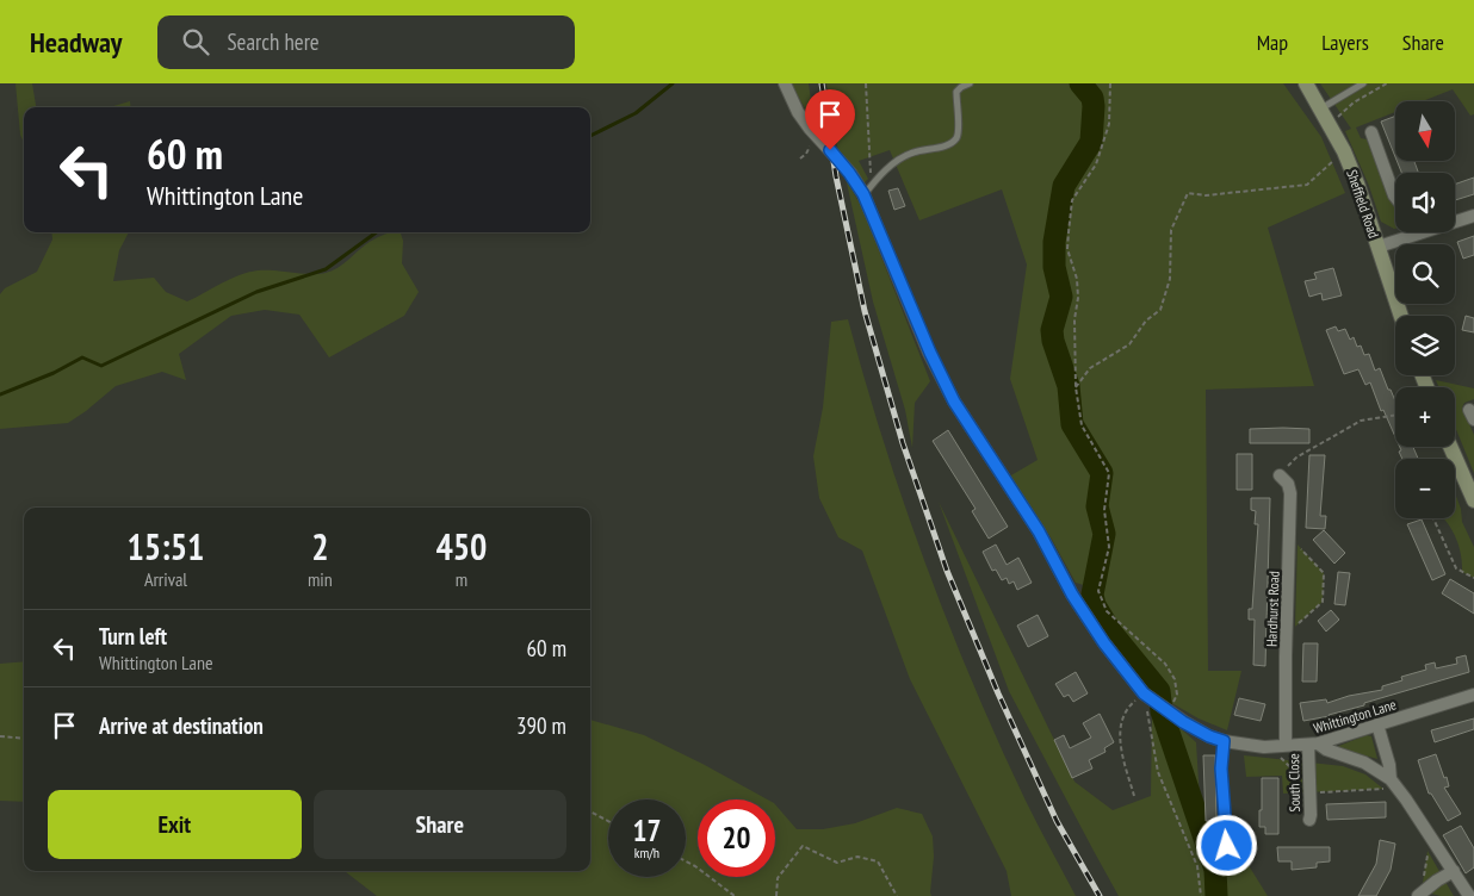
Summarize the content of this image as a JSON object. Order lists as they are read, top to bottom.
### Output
{
  "streets": {
    "main road": ["Sheffield Road"],
    "street": ["Hardhurst Road", "Whittington Lane", "South Close"]
  },
  "crossings": [
    ["Hardhurst Road", "Whittington Lane"],
    ["Whittington Lane", "South Close"]
  ],
  "north": "bottom",
  "page": {
    "header": "Headway",
    "search": "Search here",
    "nav": ["Map", "Layers", "Share"],
    "map_buttons": ["+", "−"],
    "turn": ["60 m", "Whittington Lane"],
    "eta": [
      "15:51",
      "Arrival",
      "2",
      "min",
      "450",
      "m"
    ],
    "list": [
      {
        "name": "Turn left",
        "note": "Whittington Lane",
        "value": "60 m"
      },
      {
        "name": "Arrive at destination",
        "value": "390 m"
      }
    ],
    "buttons": ["Exit", "Share"],
    "speed": "17 km/h",
    "limit": "20"
  }
}
